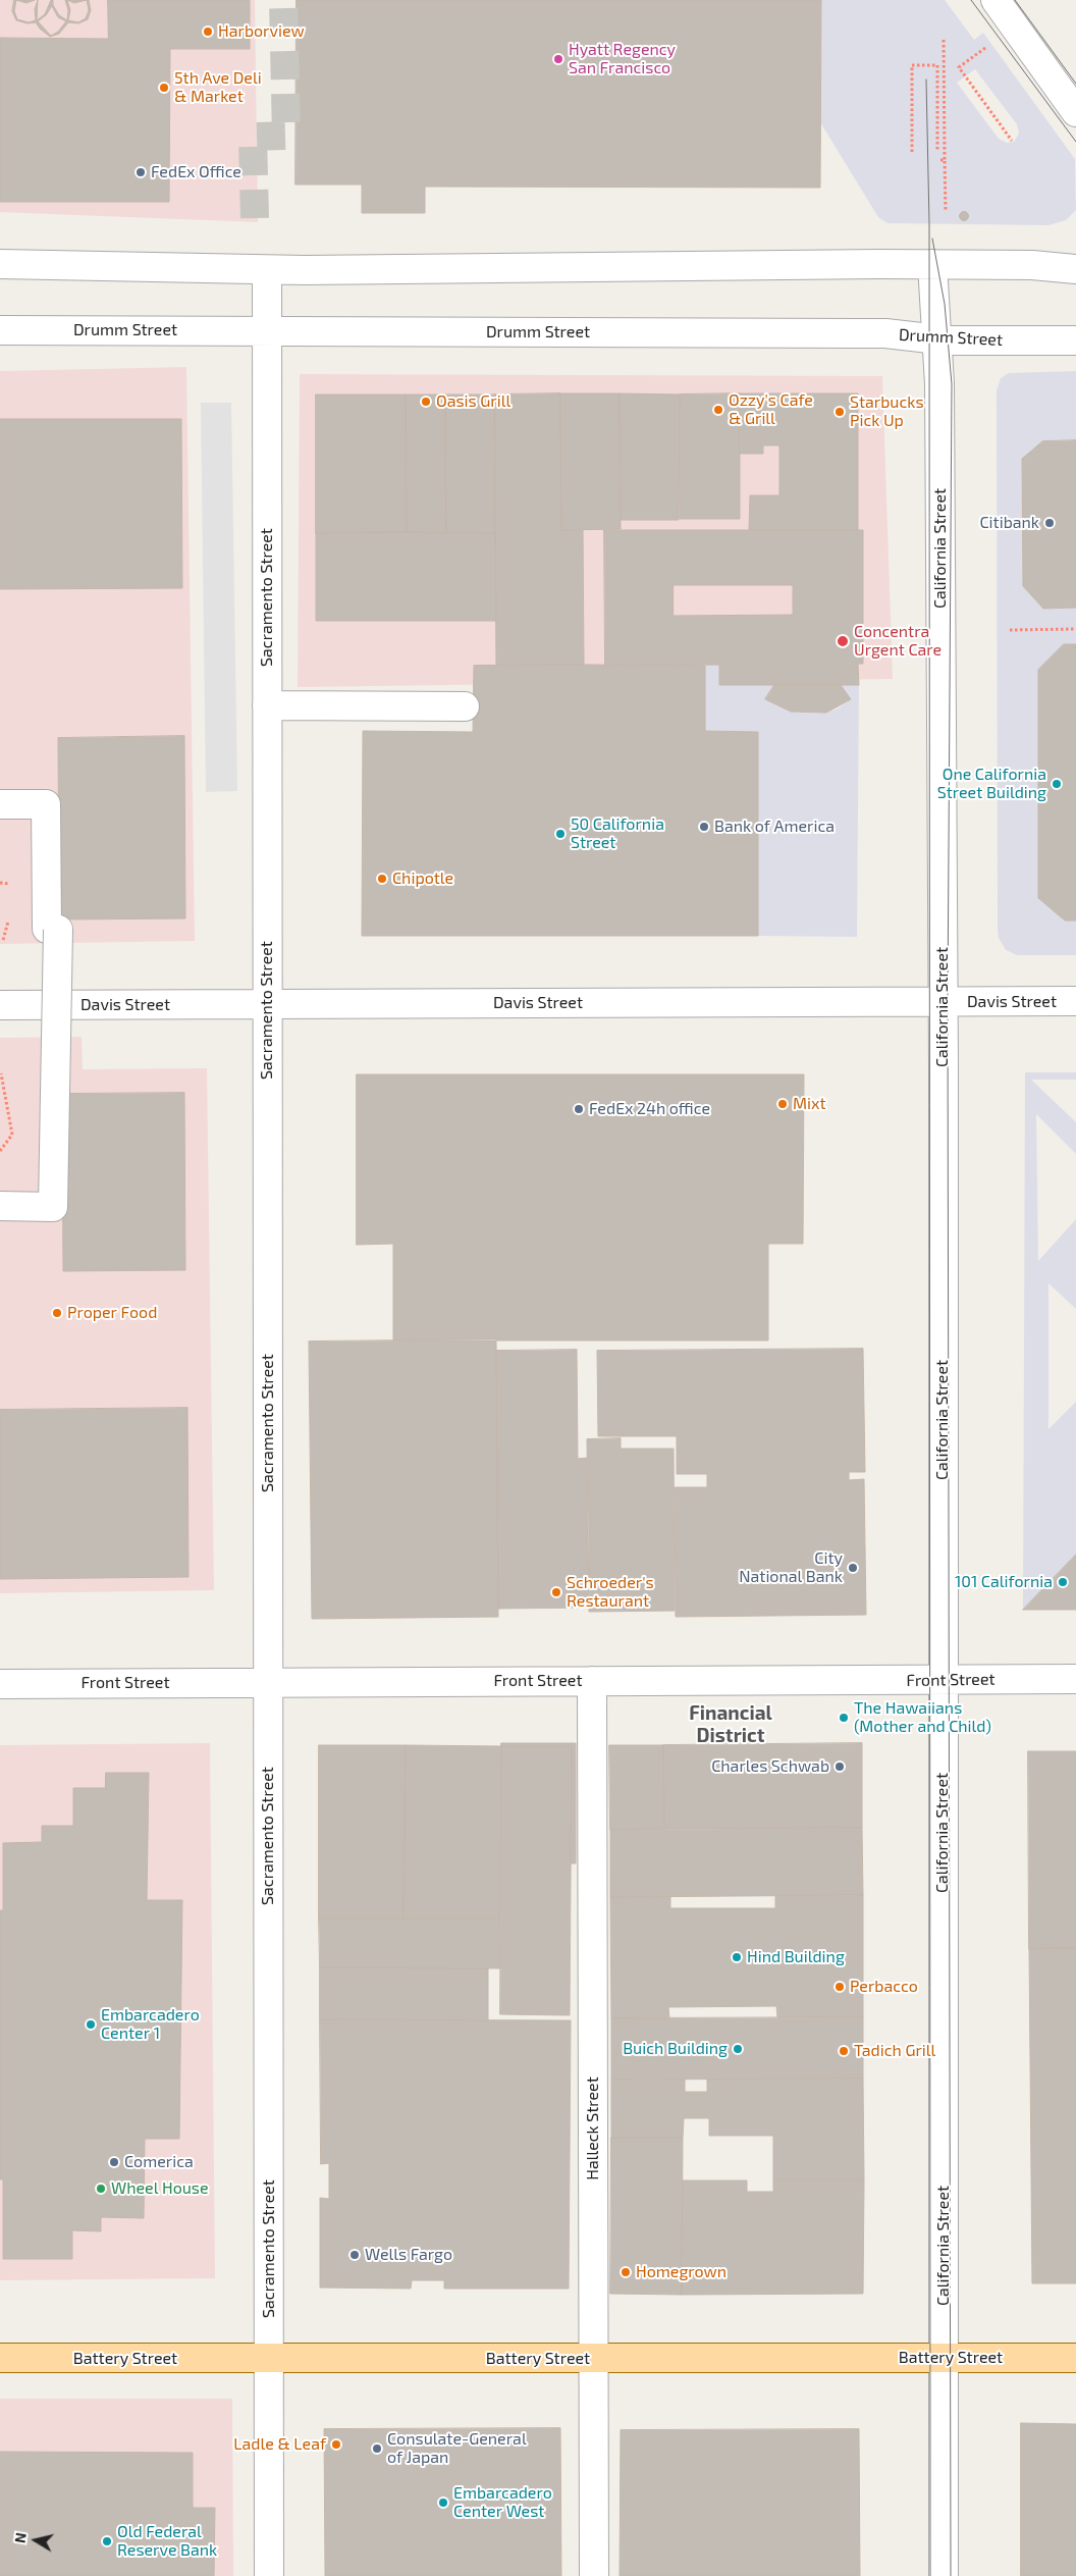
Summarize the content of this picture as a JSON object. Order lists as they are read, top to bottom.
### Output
{
  "streets": {
    "main road": ["Battery Street"],
    "street": [
      "Drumm Street",
      "California Street",
      "Sacramento Street",
      "Davis Street",
      "Front Street",
      "Halleck Street"
    ]
  },
  "crossings": [
    ["Drumm Street", "California Street"],
    ["Drumm Street", "Sacramento Street"],
    ["California Street", "Davis Street"],
    ["California Street", "Front Street"],
    ["California Street", "Battery Street"],
    ["Sacramento Street", "Davis Street"],
    ["Sacramento Street", "Front Street"],
    ["Sacramento Street", "Battery Street"],
    ["Front Street", "Halleck Street"],
    ["Halleck Street", "Battery Street"]
  ],
  "districts": ["Financial District"],
  "places": [
    "Harborview",
    "Hyatt Regency San Francisco",
    "5th Ave Deli & Market",
    "FedEx Office",
    "Oasis Grill",
    "Ozzy's Cafe & Grill",
    "Starbucks Pick Up",
    "Citibank",
    "Concentra Urgent Care",
    "One California Street Building",
    "Bank of America",
    "50 California Street",
    "Chipotle",
    "Mixt",
    "FedEx 24h office",
    "Proper Food",
    "City National Bank",
    "101 California",
    "Schroeder's Restaurant",
    "The Hawaiians (Mother and Child)",
    "Charles Schwab",
    "Hind Building",
    "Perbacco",
    "Embarcadero Center 1",
    "Buich Building",
    "Tadich Grill",
    "Comerica",
    "Wheel House",
    "Wells Fargo",
    "Homegrown",
    "Ladle & Leaf",
    "Consulate-General of Japan",
    "Embarcadero Center West",
    "Old Federal Reserve Bank"
  ],
  "north": "left"
}
